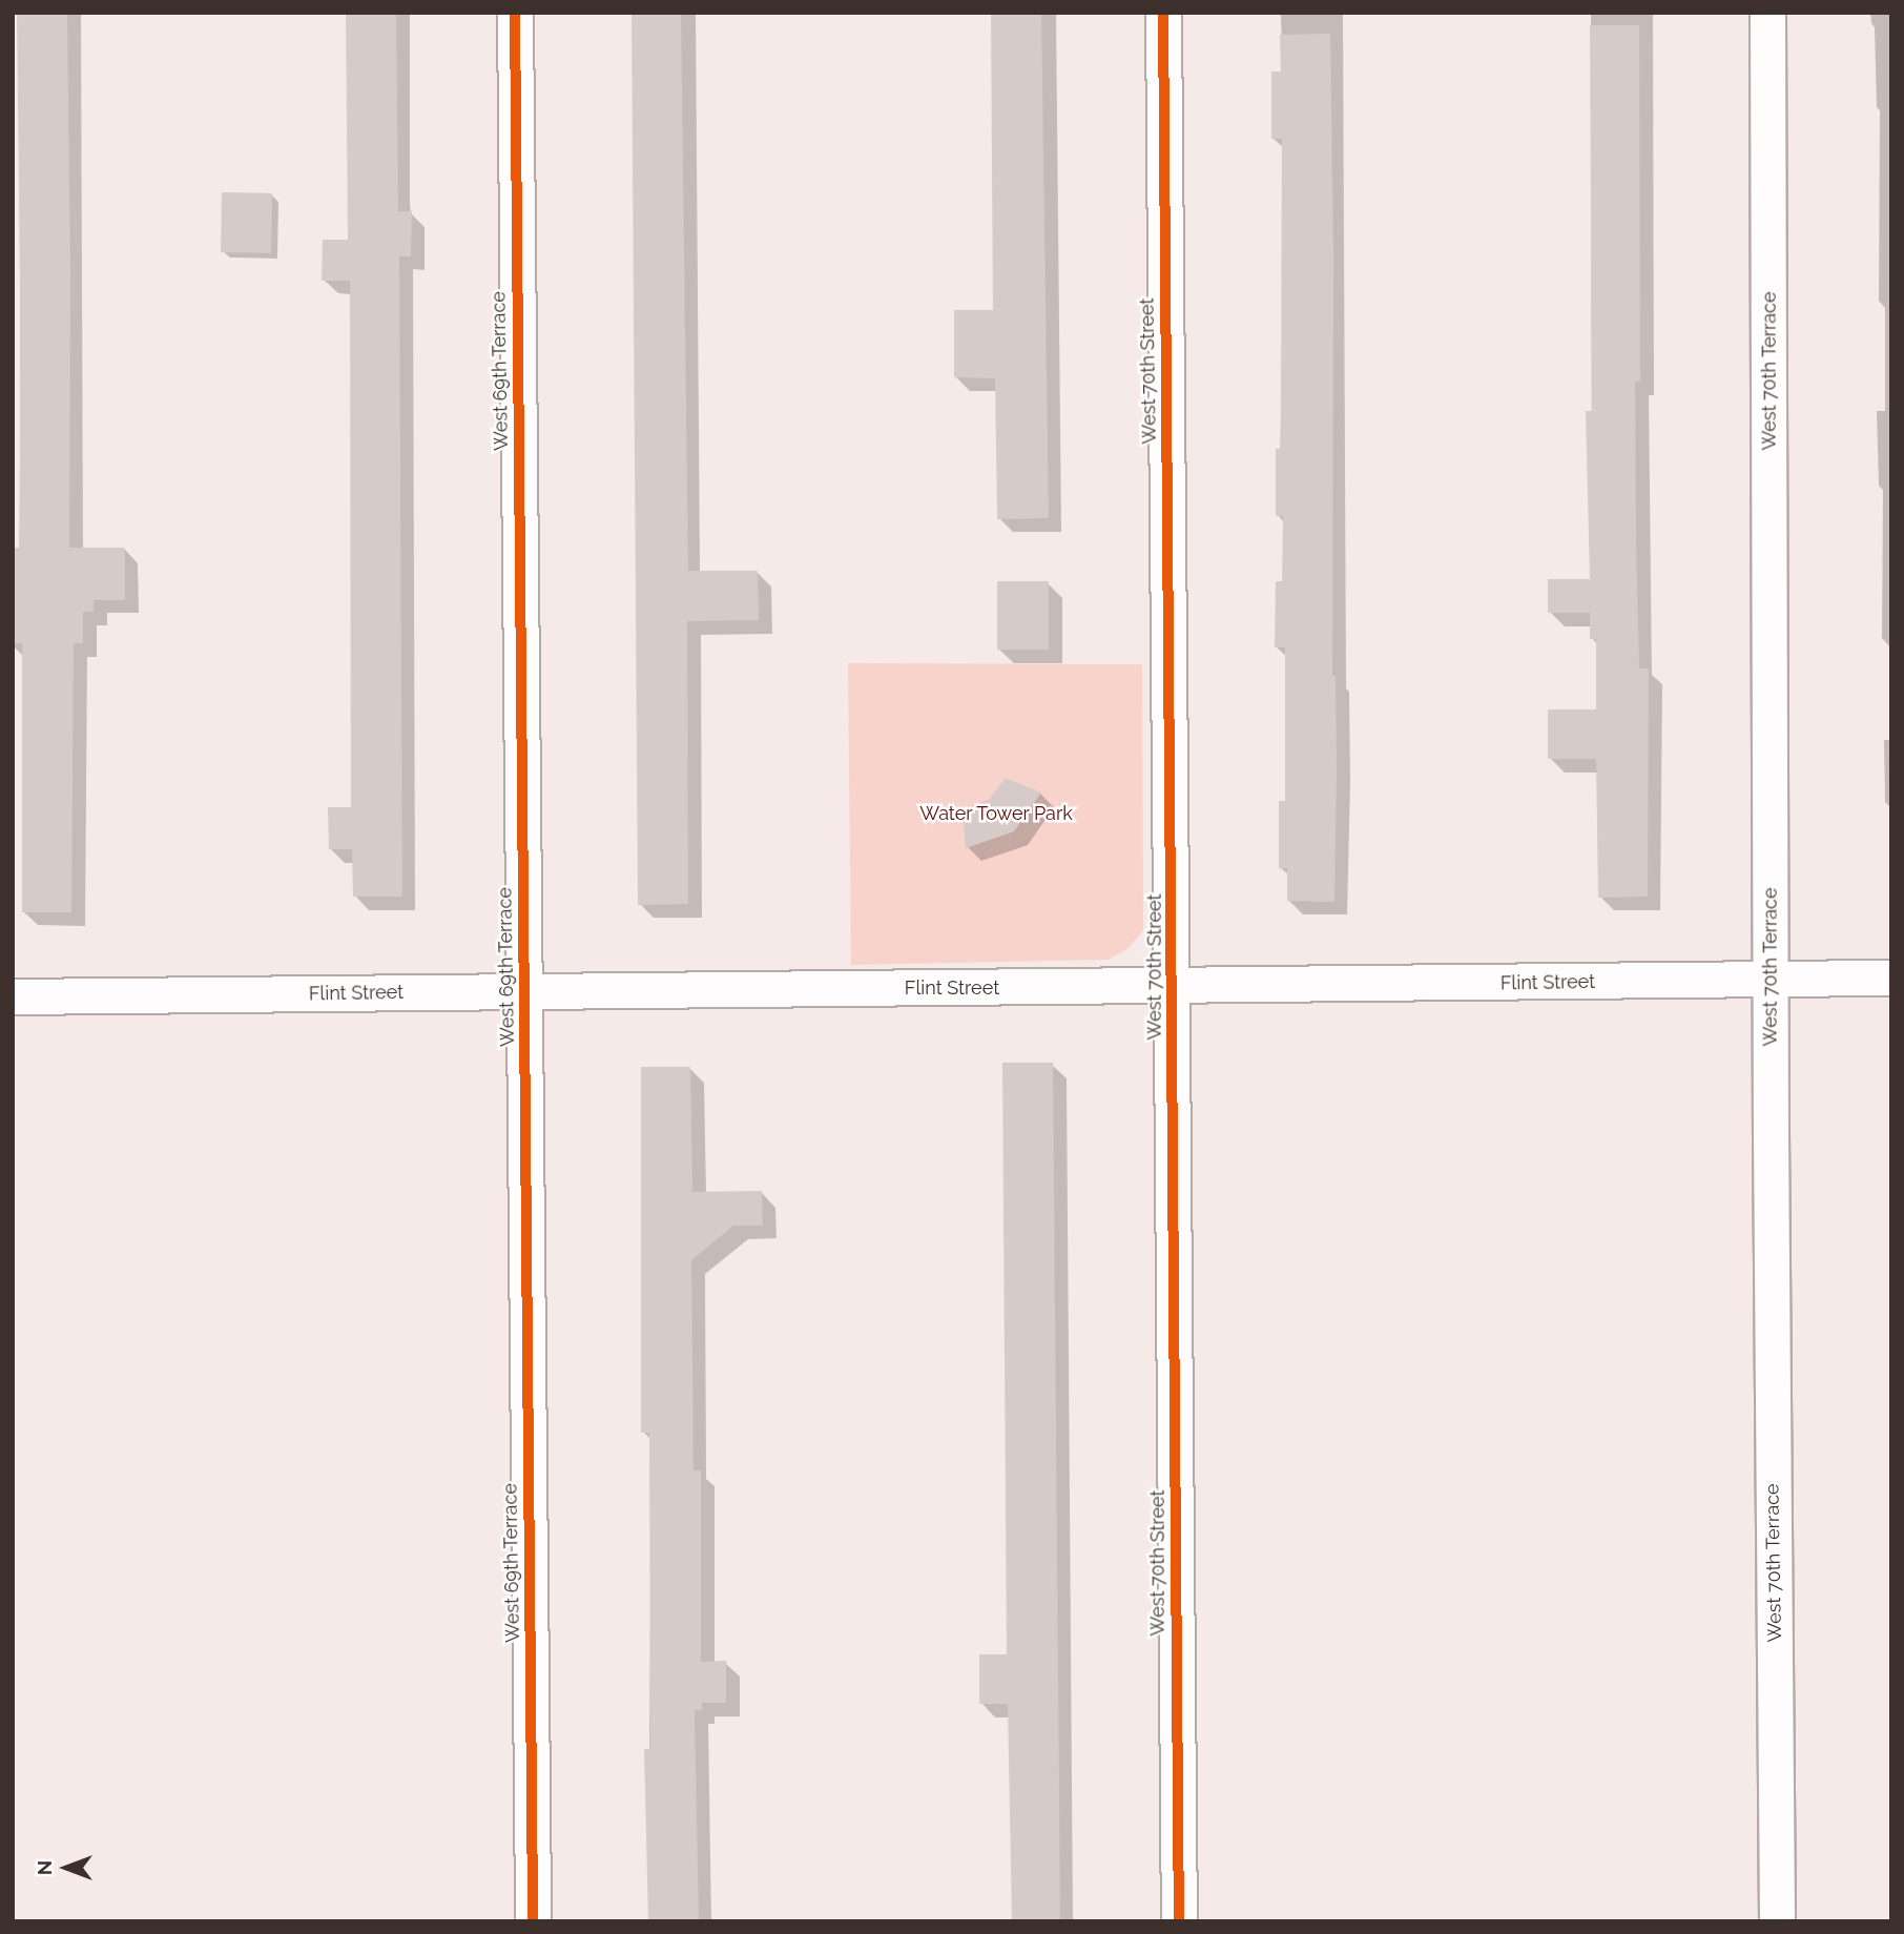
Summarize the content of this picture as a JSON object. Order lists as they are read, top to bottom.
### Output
{
  "streets": {
    "street": [
      "West 69th Terrace",
      "West 70th Street",
      "West 70th Terrace",
      "Flint Street"
    ]
  },
  "crossings": [
    ["West 69th Terrace", "Flint Street"],
    ["West 70th Street", "Flint Street"],
    ["West 70th Terrace", "Flint Street"]
  ],
  "parks": ["Water Tower Park"],
  "north": "left"
}
